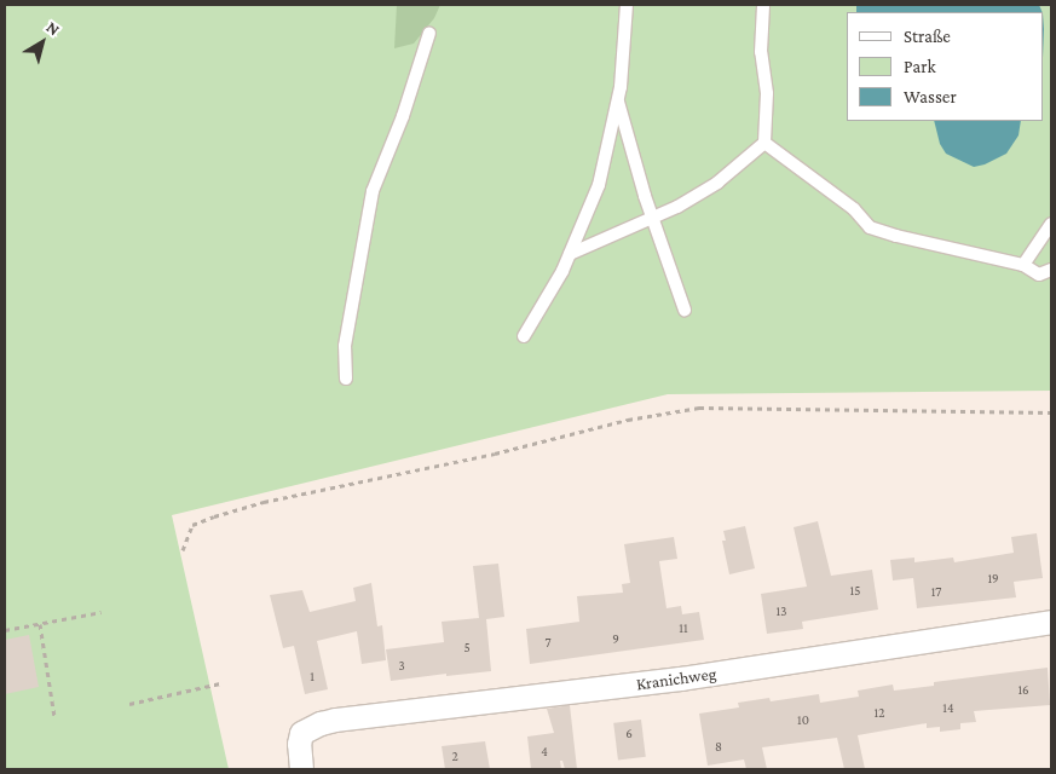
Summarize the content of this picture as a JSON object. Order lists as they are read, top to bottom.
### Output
{
  "streets": {
    "street": ["Kranichweg"]
  },
  "house_numbers": [
    "19",
    "15",
    "17",
    "13",
    "11",
    "9",
    "7",
    "5",
    "3",
    "1",
    "16",
    "14",
    "12",
    "10",
    "6",
    "8",
    "4",
    "2"
  ],
  "legend": ["Straße", "Park", "Wasser"],
  "north": "top right"
}
